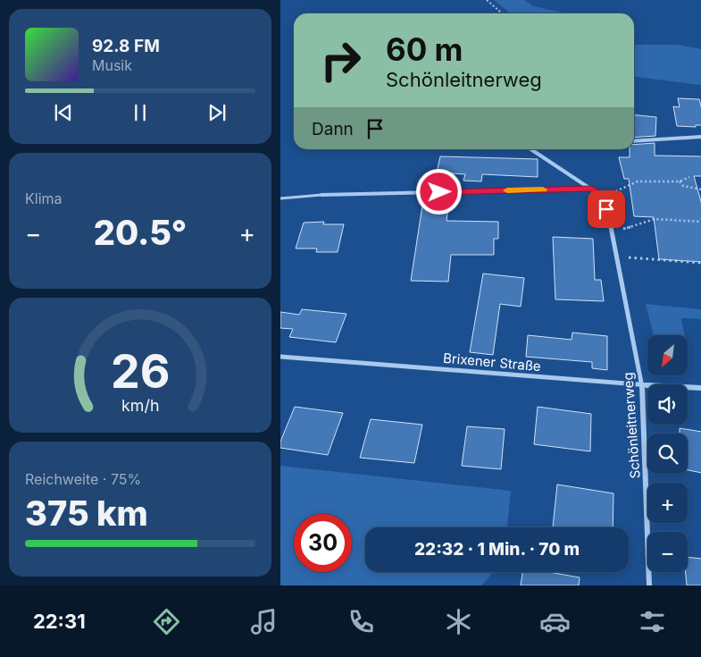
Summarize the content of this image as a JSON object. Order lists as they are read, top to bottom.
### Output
{
  "streets": {
    "street": ["Brixener Straße", "Schönleitnerweg"]
  },
  "crossings": [
    ["Brixener Straße", "Schönleitnerweg"]
  ],
  "north": "bottom left",
  "page": {
    "turn": ["60 m", "Schönleitnerweg"],
    "song": ["92.8 FM", "Musik"],
    "then": "Dann",
    "tile": [
      "Klima",
      ["Reichweite · 75%", "375 km"]
    ],
    "heat": ["−", "20.5°", "+"],
    "map_buttons": ["+", "−"],
    "limit": "30",
    "trip": "22:32 · 1 Min. · 70 m",
    "tabs": "22:31",
    "gauge": ["26", "km/h"]
  }
}
